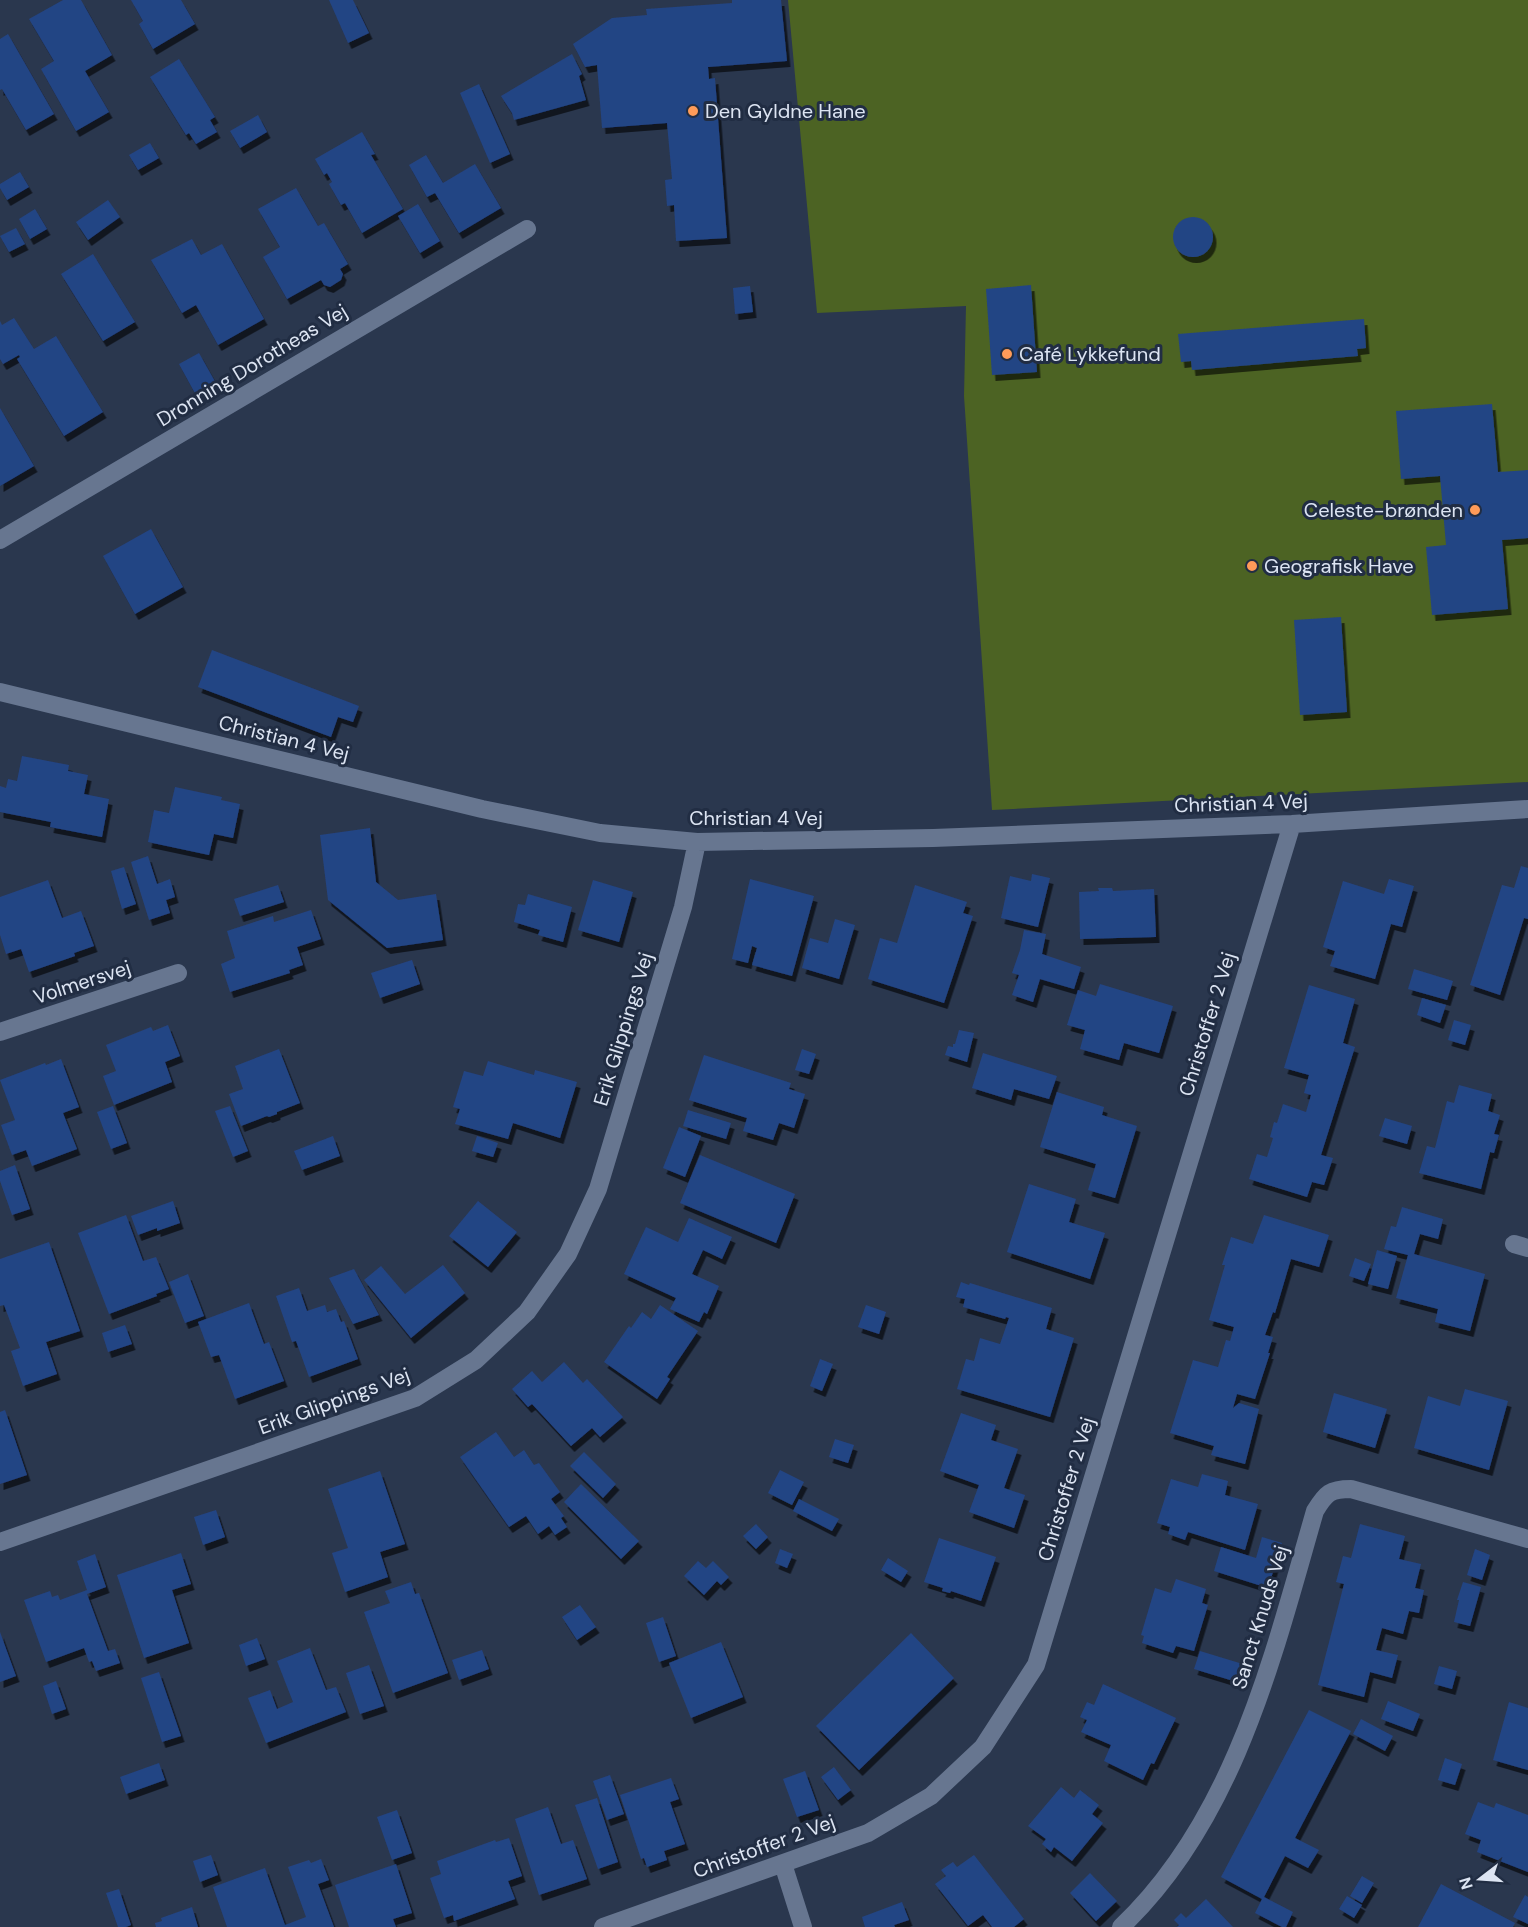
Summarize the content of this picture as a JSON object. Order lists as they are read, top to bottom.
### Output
{
  "streets": {
    "street": [
      "Dronning Dorotheas Vej",
      "Christian 4 Vej",
      "Volmersvej",
      "Christoffer 2 Vej",
      "Erik Glippings Vej",
      "Sanct Knuds Vej"
    ]
  },
  "crossings": [
    ["Christian 4 Vej", "Christoffer 2 Vej"],
    ["Christian 4 Vej", "Erik Glippings Vej"]
  ],
  "places": [
    "Den Gyldne Hane",
    "Café Lykkefund",
    "Celeste-brønden",
    "Geografisk Have"
  ],
  "north": "left"
}
